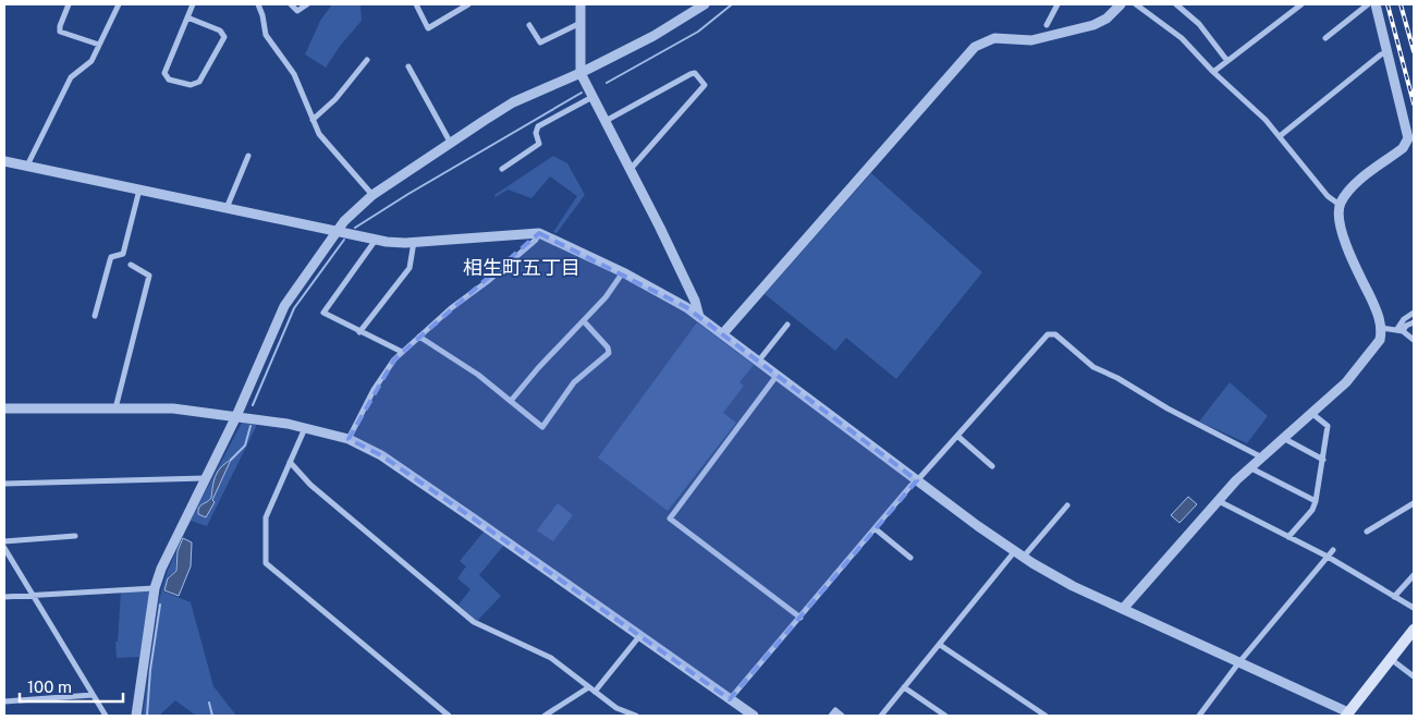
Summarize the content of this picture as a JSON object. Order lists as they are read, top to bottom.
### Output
{
  "districts": ["相生町五丁目"],
  "scale_bar": "100 m"
}
